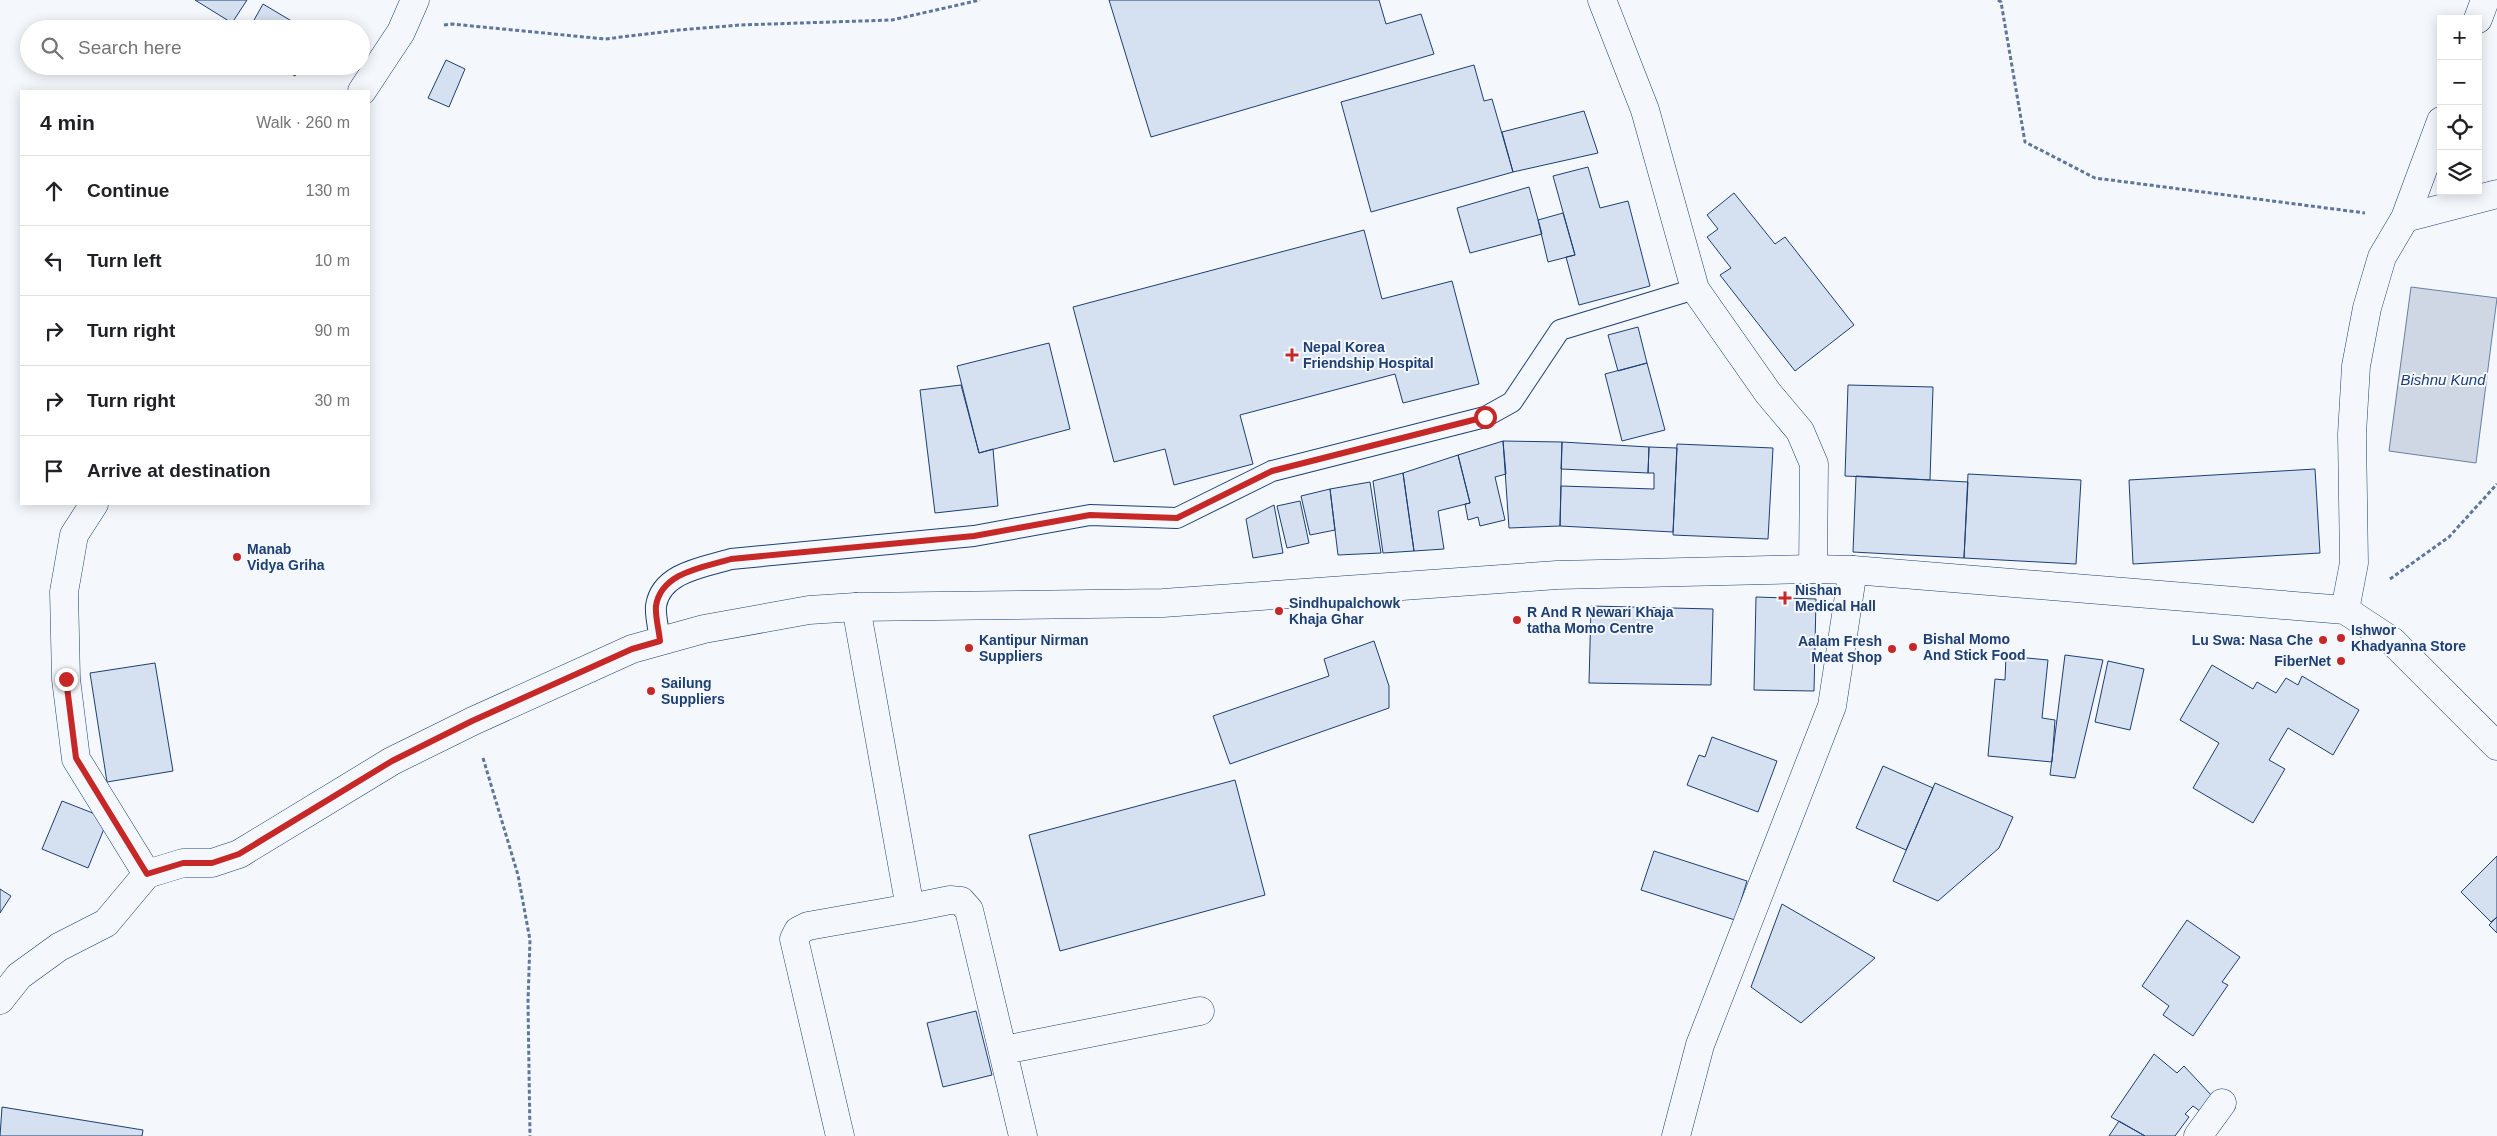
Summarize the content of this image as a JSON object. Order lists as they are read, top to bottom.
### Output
{
  "water": ["Bishnu Kund"],
  "places": {
    "health": ["Nepal Korea Friendship Hospital", "Nishan Medical Hall"],
    "other": [
      "Manab Vidya Griha",
      "Sindhupalchowk Khaja Ghar",
      "R And R Newari Khaja tatha Momo Centre",
      "Ishwor Khadyanna Store",
      "Lu Swa: Nasa Che",
      "Bishal Momo And Stick Food",
      "Kantipur Nirman Suppliers",
      "Aalam Fresh Meat Shop",
      "FiberNet",
      "Sailung Suppliers"
    ]
  },
  "page": {
    "map_buttons": ["+", "−"],
    "search": "Search here",
    "heading": ["4 min", "Walk · 260 m"],
    "list": [
      ["Continue", "130 m"],
      ["Turn left", "10 m"],
      ["Turn right", "90 m"],
      ["Turn right", "30 m"],
      "Arrive at destination"
    ]
  }
}
